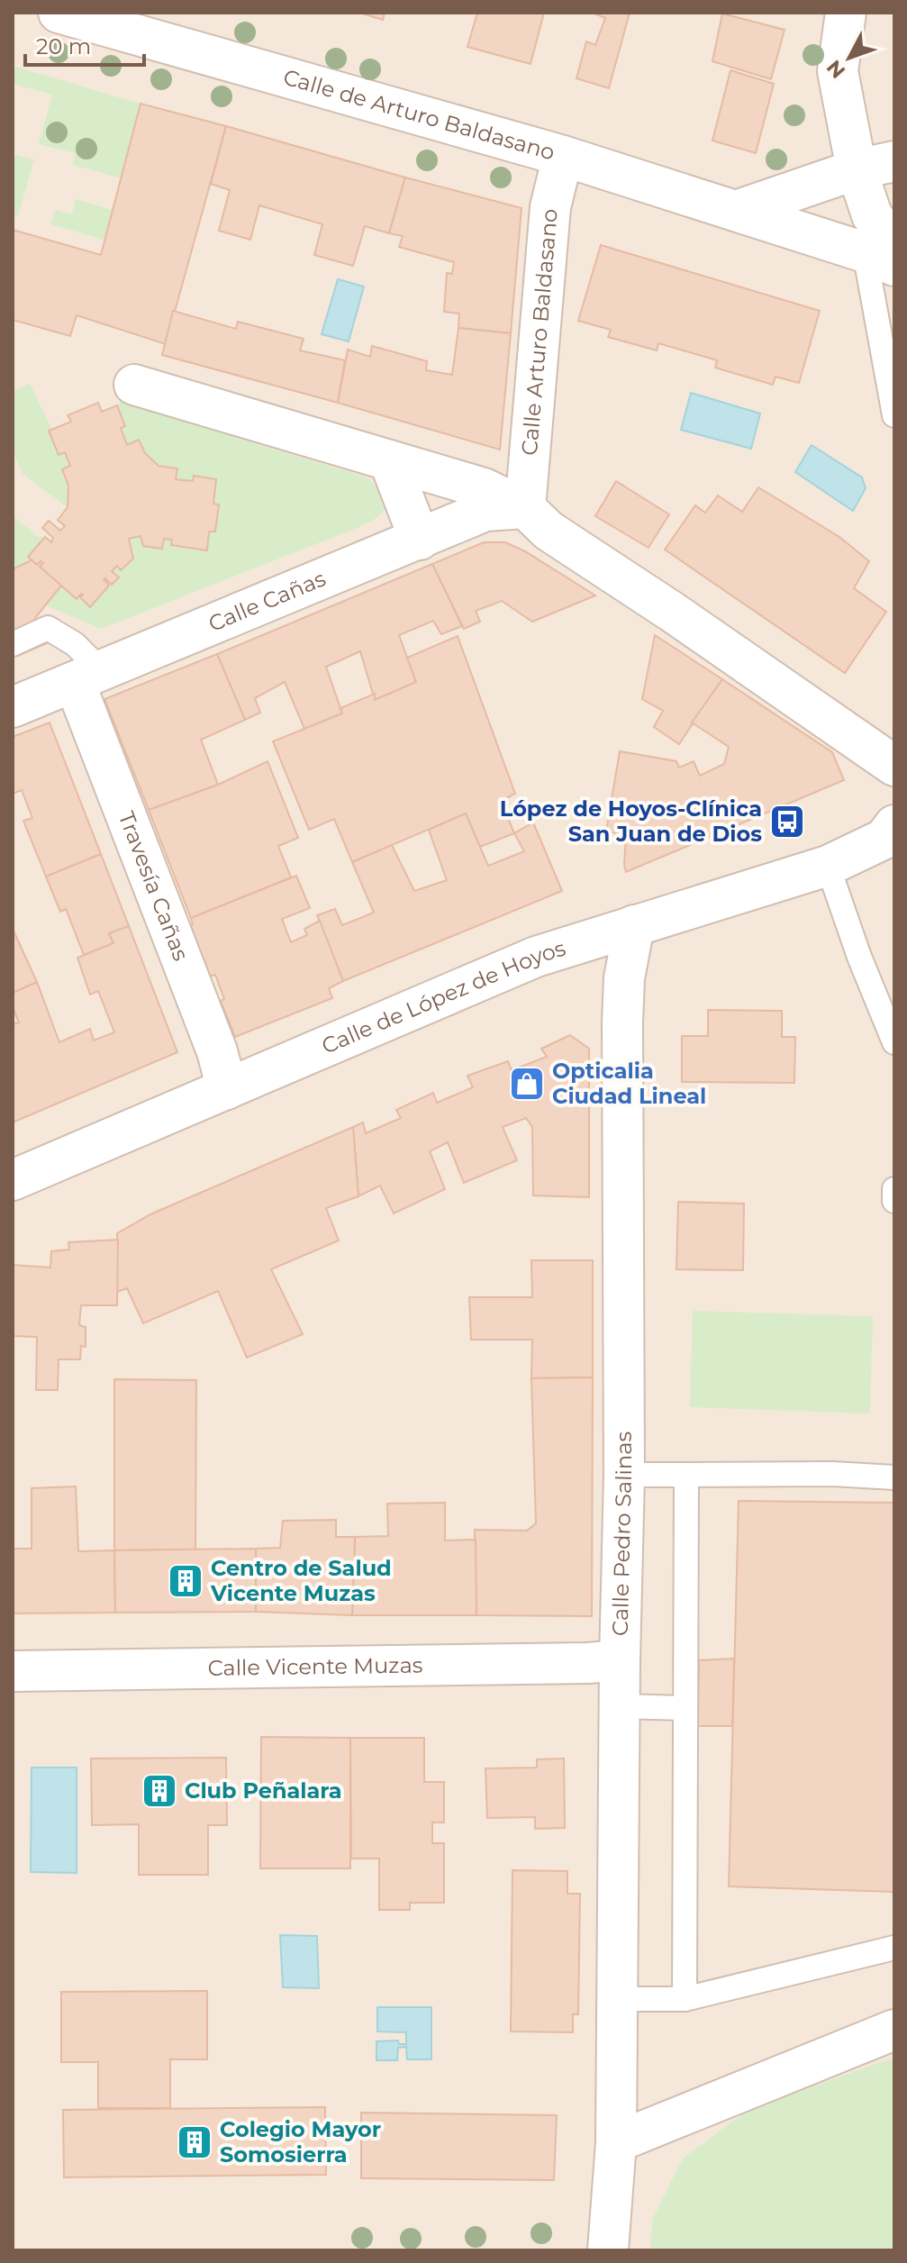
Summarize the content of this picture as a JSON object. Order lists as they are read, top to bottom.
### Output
{
  "streets": {
    "street": [
      "Calle de Arturo Baldasano",
      "Calle Arturo Baldasano",
      "Calle Cañas",
      "Travesía Cañas",
      "Calle de López de Hoyos",
      "Calle Pedro Salinas",
      "Calle Vicente Muzas"
    ]
  },
  "crossings": [
    ["Calle de Arturo Baldasano", "Calle Arturo Baldasano"],
    ["Calle Arturo Baldasano", "Calle Cañas"],
    ["Calle Cañas", "Travesía Cañas"],
    ["Travesía Cañas", "Calle de López de Hoyos"],
    ["Calle de López de Hoyos", "Calle Pedro Salinas"],
    ["Calle Pedro Salinas", "Calle Vicente Muzas"]
  ],
  "places": {
    "bus stop": ["López de Hoyos-Clínica San Juan de Dios"],
    "shop": ["Opticalia Ciudad Lineal"],
    "building": ["Centro de Salud Vicente Muzas", "Club Peñalara", "Colegio Mayor Somosierra"]
  },
  "scale_bar": "20 m",
  "north": "bottom left"
}
